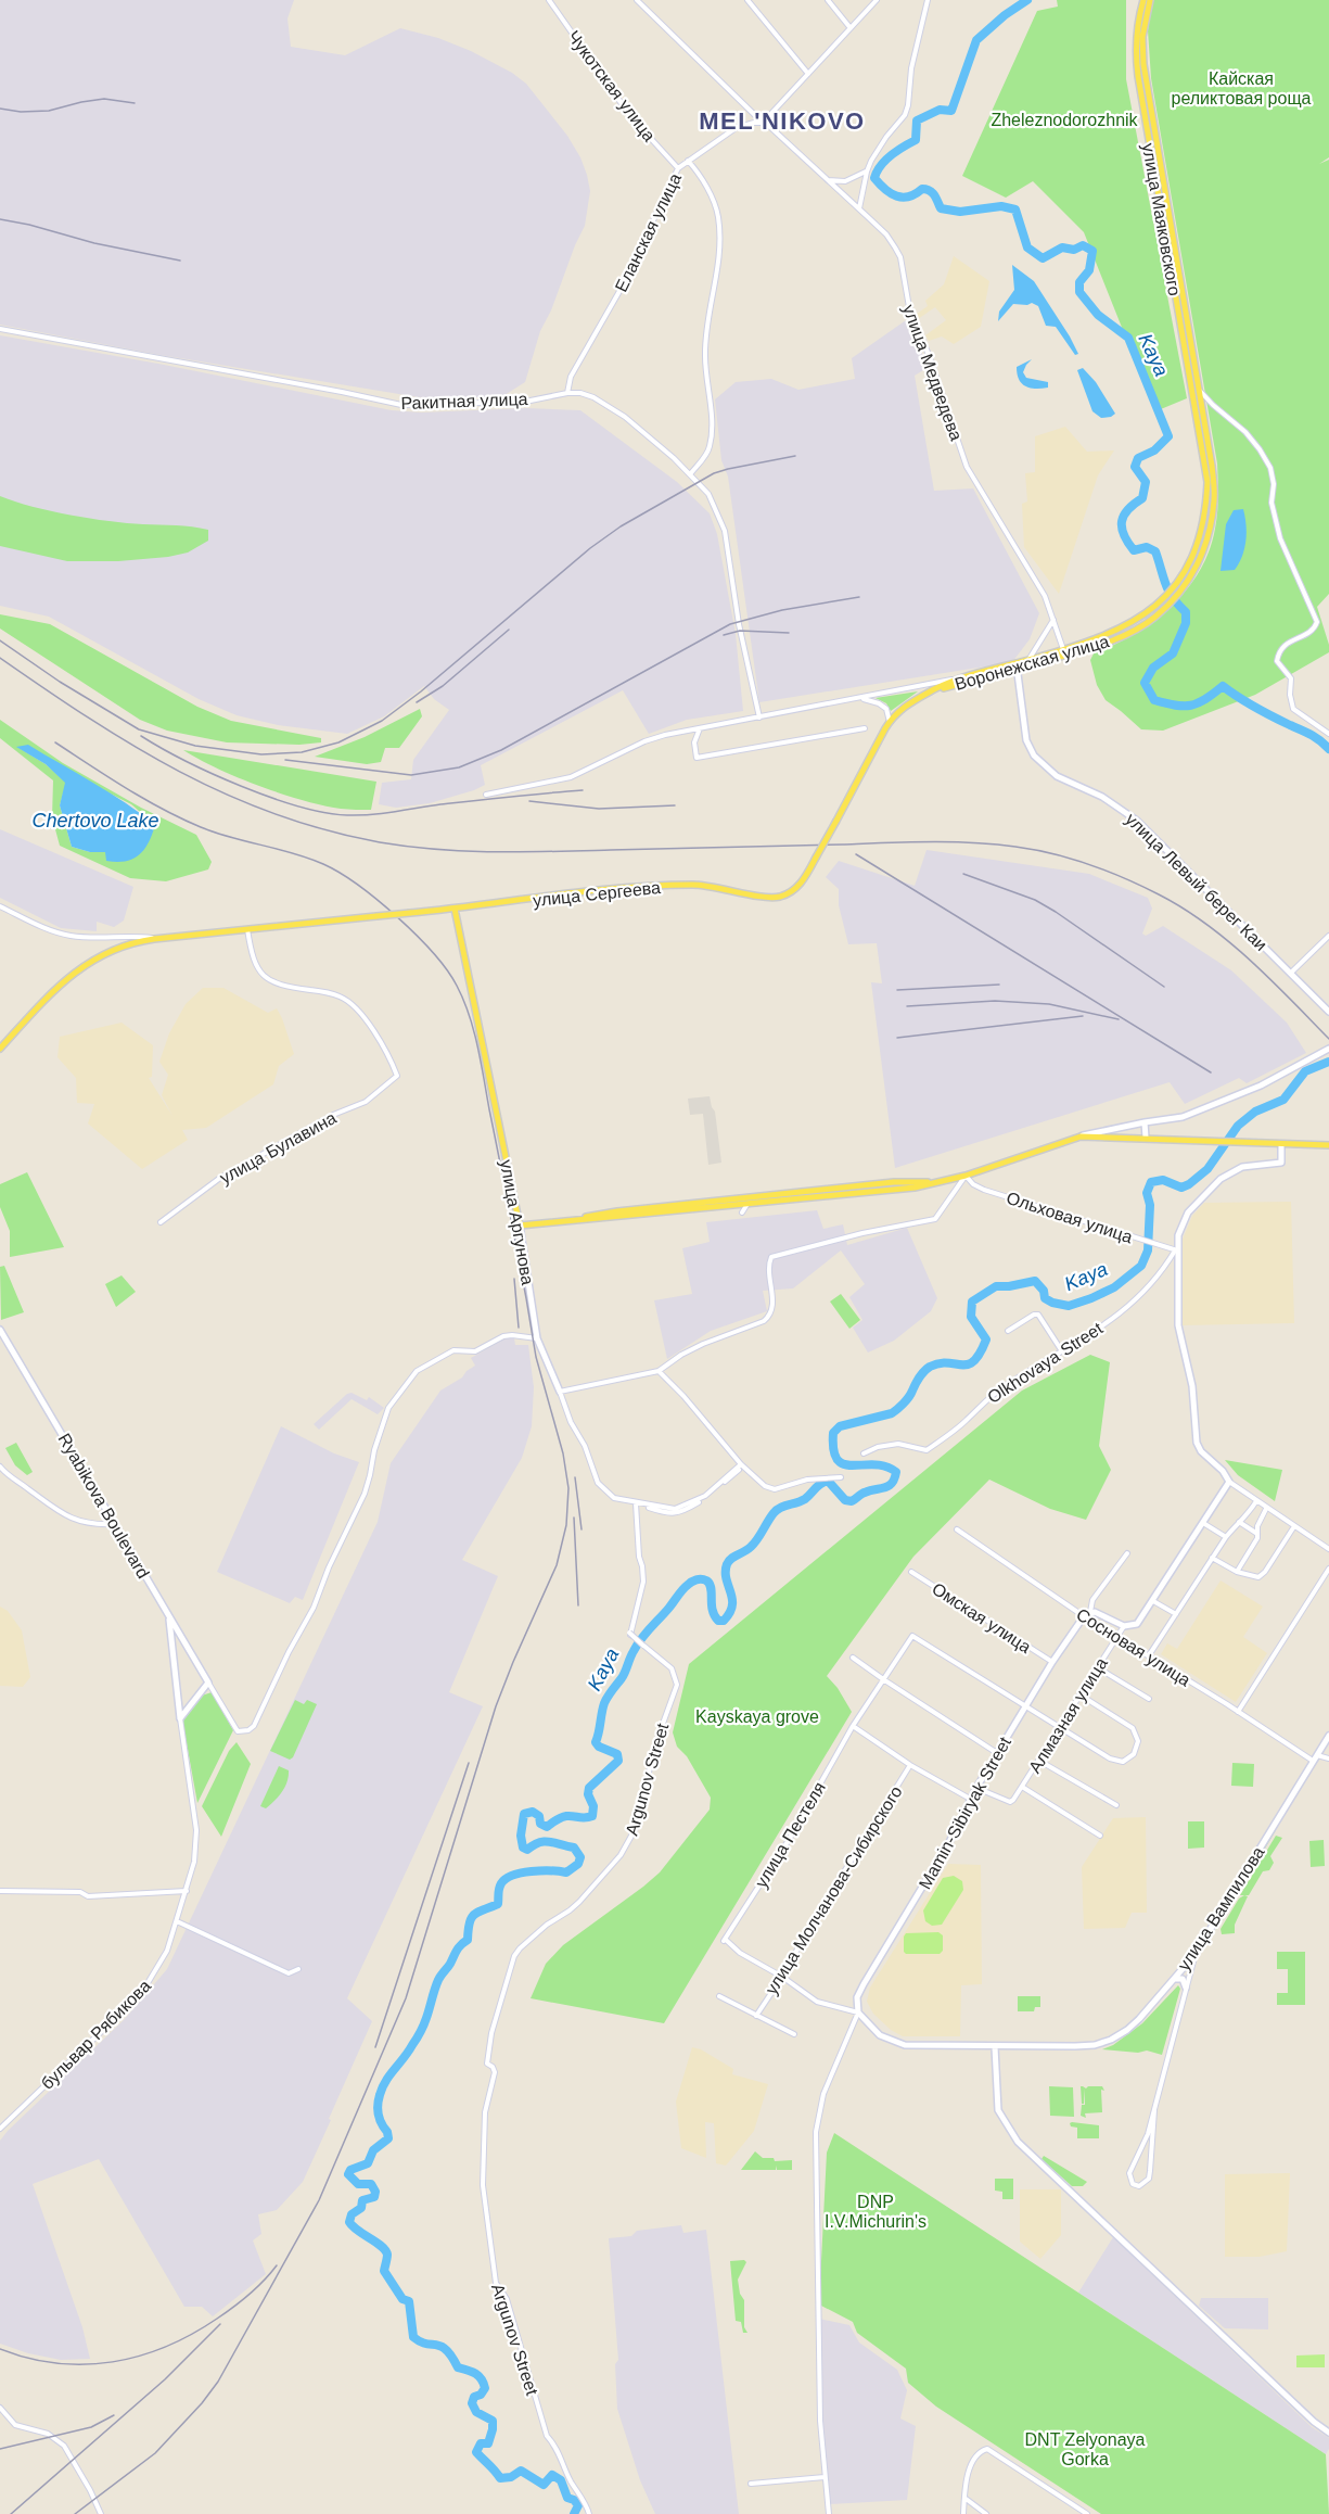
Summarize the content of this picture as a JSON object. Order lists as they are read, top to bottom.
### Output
{
  "streets": {
    "main road": [
      "улица Маяковского",
      "Воронежская улица",
      "улица Сергеева",
      "улица Аргунова"
    ],
    "street": [
      "Чукотская улица",
      "Еланская улица",
      "улица Медведева",
      "Ракитная улица",
      "улица Левый берег Каи",
      "улица Булавина",
      "Ольховая улица",
      "Olkhovaya Street",
      "Ryabikova Boulevard",
      "Омская улица",
      "Сосновая улица",
      "Алмазная улица",
      "Argunov Street",
      "Mamin-Sibiryak Street",
      "улица Пестеля",
      "улица Молчанова-Сибирского",
      "улица Вампилова",
      "бульвар Рябикова"
    ]
  },
  "crossings": [
    ["Чукотская улица", "Еланская улица"],
    ["улица Маяковского", "Воронежская улица"],
    ["Еланская улица", "улица Медведева"],
    ["Еланская улица", "Ракитная улица"],
    ["улица Медведева", "Воронежская улица"],
    ["Ракитная улица", "Воронежская улица"],
    ["Воронежская улица", "улица Левый берег Каи"],
    ["Воронежская улица", "улица Сергеева"],
    ["улица Сергеева", "улица Булавина"],
    ["улица Сергеева", "улица Аргунова"],
    ["Ольховая улица", "Olkhovaya Street"],
    ["Омская улица", "Mamin-Sibiryak Street"],
    ["Сосновая улица", "Алмазная улица"],
    ["Сосновая улица", "Mamin-Sibiryak Street"],
    ["Сосновая улица", "улица Вампилова"],
    ["Алмазная улица", "Mamin-Sibiryak Street"],
    ["Mamin-Sibiryak Street", "улица Пестеля"],
    ["Mamin-Sibiryak Street", "улица Вампилова"],
    ["улица Пестеля", "улица Молчанова-Сибирского"]
  ],
  "districts": ["MEL'NIKOVO"],
  "water": ["Kaya", "Chertovo Lake"],
  "parks": [
    "Кайская реликтовая роща",
    "Zheleznodorozhnik",
    "Kayskaya grove",
    "DNP I.V.Michurin's",
    "DNT Zelyonaya Gorka"
  ]
}
